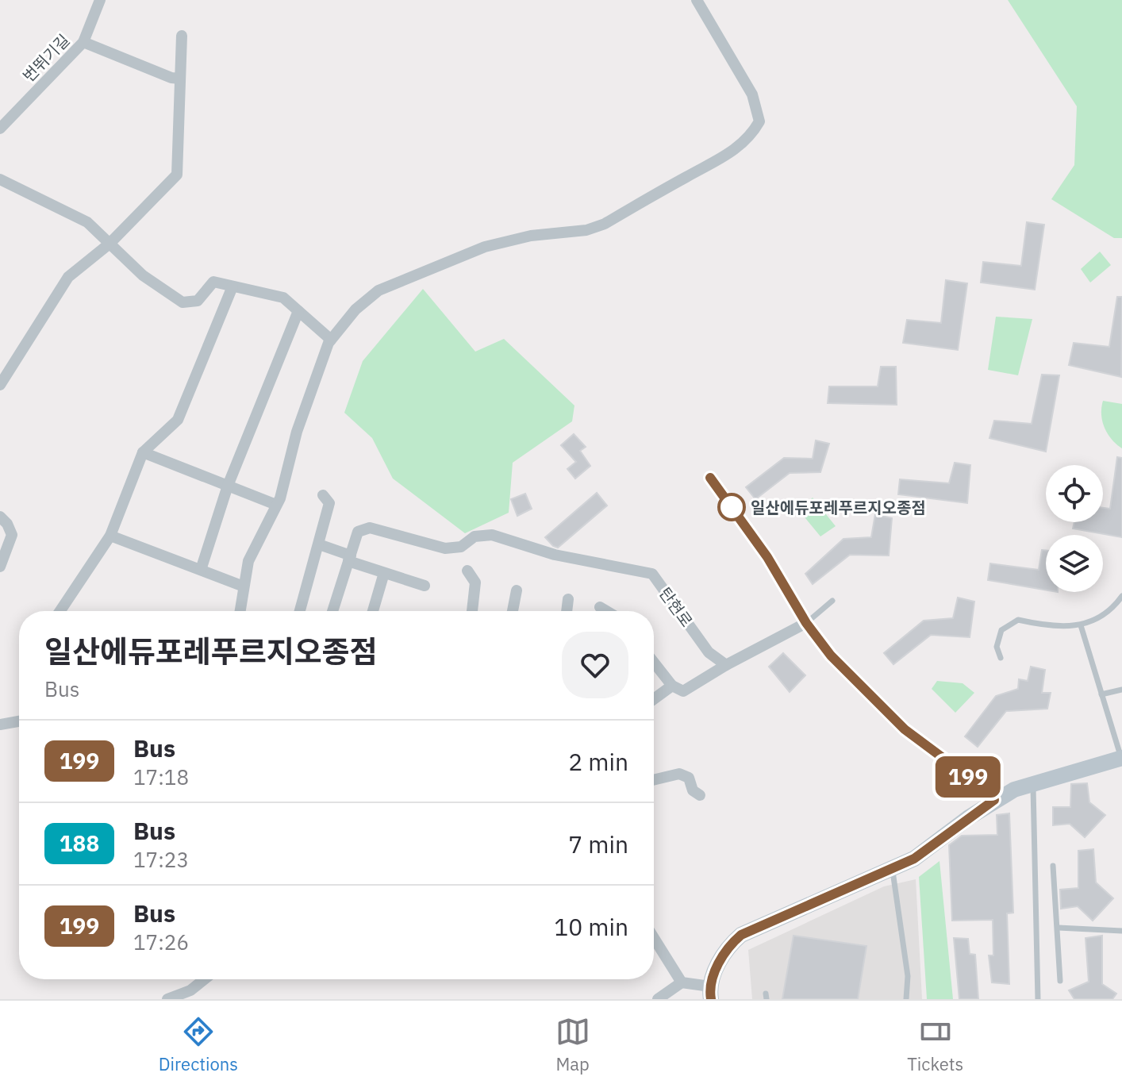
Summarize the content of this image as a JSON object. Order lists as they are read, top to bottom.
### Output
{
  "streets": {
    "street": ["번뛰기길", "탄현로"]
  },
  "places": ["일산에듀포레푸르지오종점"],
  "lines": ["bus line 199"],
  "page": {
    "on_map": "199",
    "heading": ["일산에듀포레푸르지오종점", "Bus"],
    "list": [
      {
        "mark": "199",
        "name": "Bus",
        "note": "17:18",
        "value": "2 min"
      },
      {
        "mark": "188",
        "name": "Bus",
        "note": "17:23",
        "value": "7 min"
      },
      {
        "mark": "199",
        "name": "Bus",
        "note": "17:26",
        "value": "10 min"
      }
    ],
    "tabs": ["Directions", "Map", "Tickets"]
  }
}
